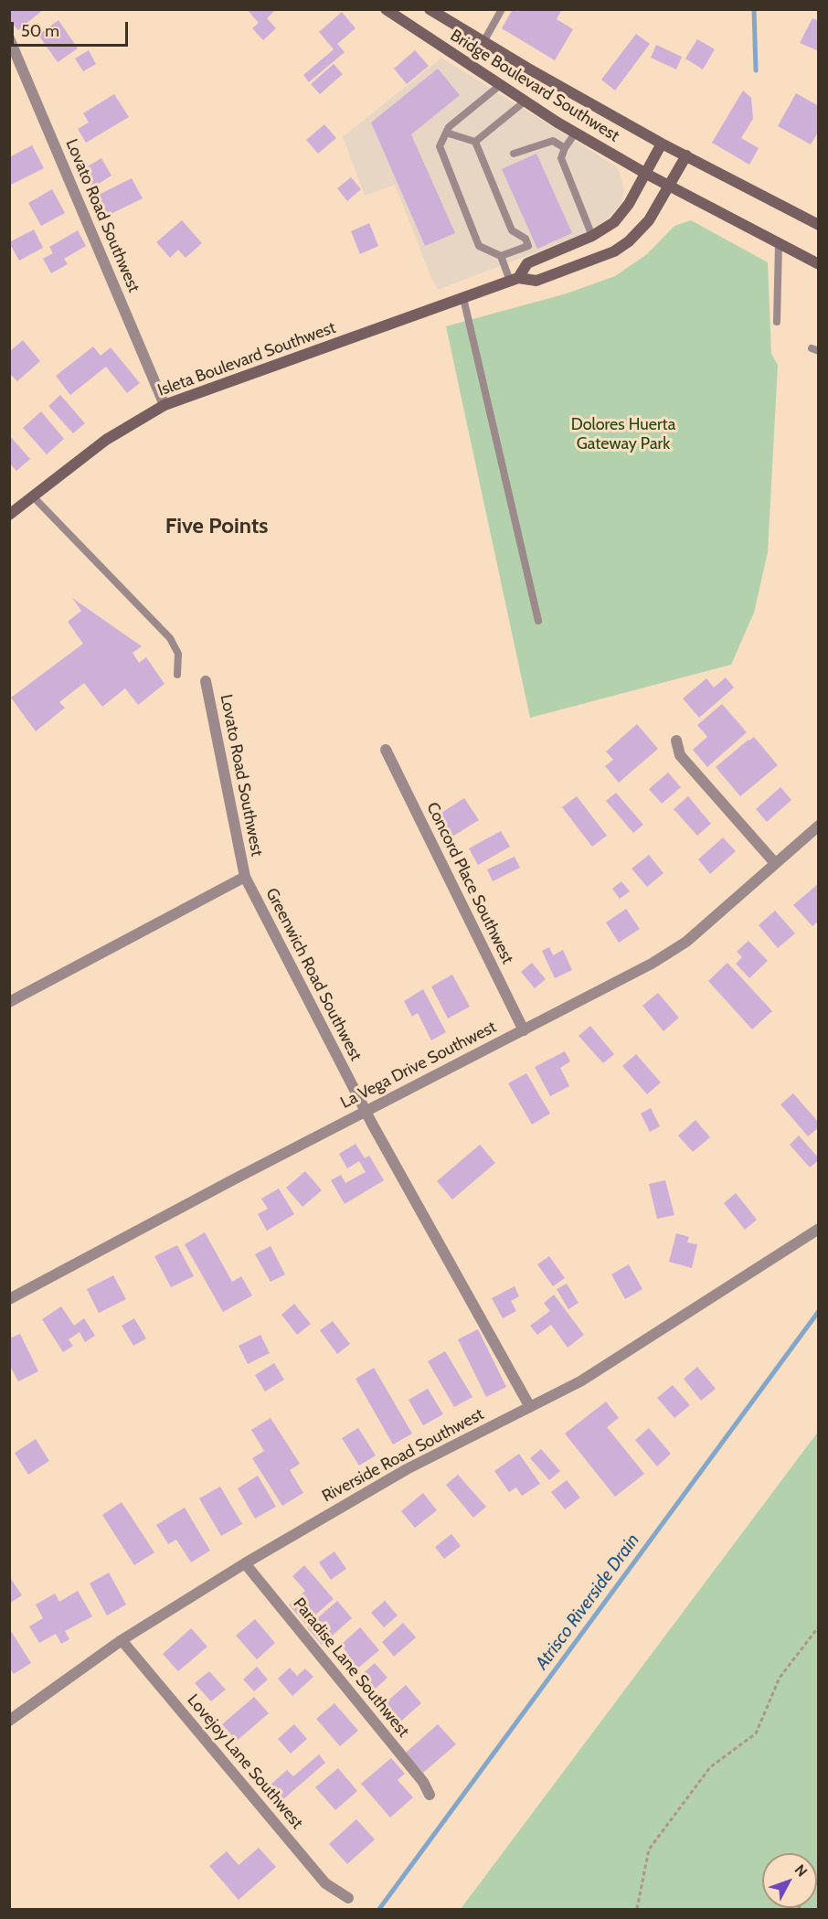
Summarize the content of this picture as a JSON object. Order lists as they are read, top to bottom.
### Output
{
  "streets": {
    "main road": ["Bridge Boulevard Southwest", "Isleta Boulevard Southwest"],
    "street": [
      "Lovato Road Southwest",
      "Concord Place Southwest",
      "Greenwich Road Southwest",
      "La Vega Drive Southwest",
      "Riverside Road Southwest",
      "Paradise Lane Southwest",
      "Lovejoy Lane Southwest"
    ]
  },
  "crossings": [
    ["Bridge Boulevard Southwest", "Isleta Boulevard Southwest"],
    ["Lovato Road Southwest", "Isleta Boulevard Southwest"],
    ["Lovato Road Southwest", "Greenwich Road Southwest"],
    ["Concord Place Southwest", "La Vega Drive Southwest"],
    ["Greenwich Road Southwest", "La Vega Drive Southwest"],
    ["Greenwich Road Southwest", "Riverside Road Southwest"],
    ["Riverside Road Southwest", "Paradise Lane Southwest"],
    ["Riverside Road Southwest", "Lovejoy Lane Southwest"]
  ],
  "districts": ["Five Points"],
  "water": ["Atrisco Riverside Drain"],
  "parks": ["Dolores Huerta Gateway Park"],
  "scale_bar": "50 m",
  "north": "top right"
}
